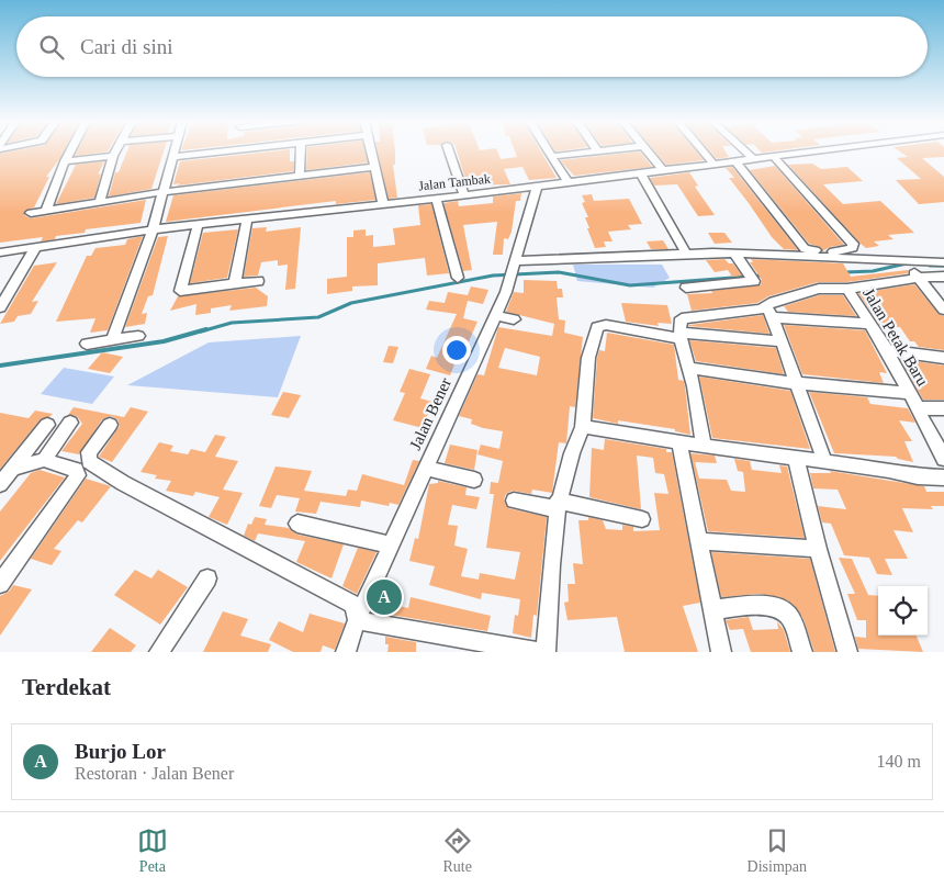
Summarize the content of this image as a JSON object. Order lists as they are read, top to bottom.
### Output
{
  "streets": {
    "street": ["Jalan Tambak", "Jalan Petak Baru", "Jalan Bener"]
  },
  "crossings": [
    ["Jalan Tambak", "Jalan Bener"]
  ],
  "page": {
    "search": "Cari di sini",
    "pins": "A",
    "heading": "Terdekat",
    "list": [
      {
        "mark": "A",
        "name": "Burjo Lor",
        "note": "Restoran · Jalan Bener",
        "value": "140 m"
      }
    ],
    "nav": ["Peta", "Rute", "Disimpan"]
  }
}
